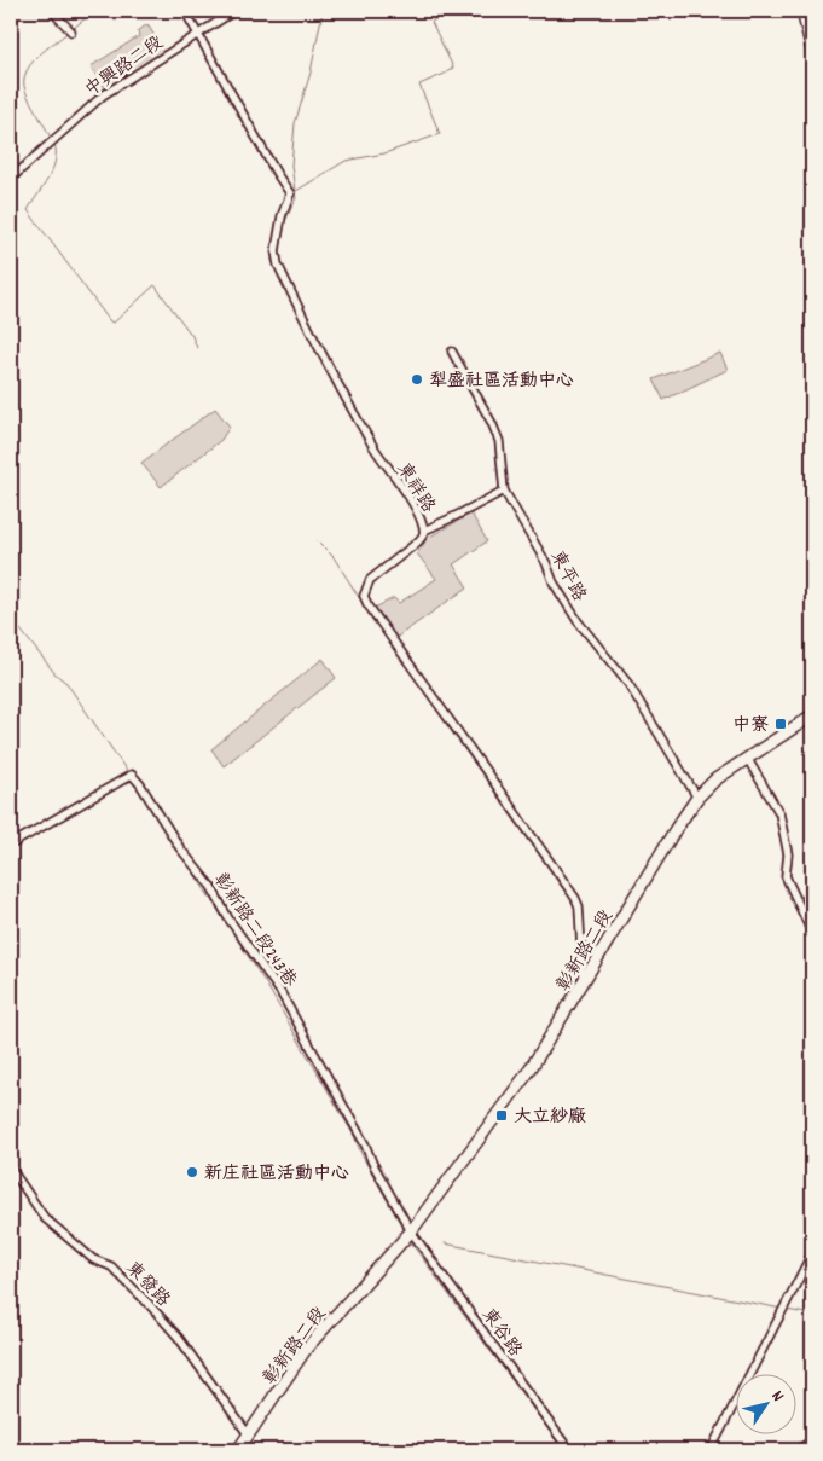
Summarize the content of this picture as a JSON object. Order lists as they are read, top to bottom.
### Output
{
  "streets": {
    "street": [
      "中興路二段",
      "東祥路",
      "東平路",
      "彰新路二段243巷",
      "彰新路二段",
      "東發路",
      "東谷路"
    ]
  },
  "crossings": [
    ["中興路二段", "東祥路"],
    ["東祥路", "彰新路二段"],
    ["東平路", "彰新路二段"],
    ["彰新路二段243巷", "彰新路二段"],
    ["彰新路二段243巷", "東谷路"],
    ["彰新路二段", "東發路"],
    ["彰新路二段", "東谷路"]
  ],
  "places": {
    "other": ["犁盛社區活動中心", "新庄社區活動中心"],
    "transit": ["中寮", "大立紗廠"]
  },
  "north": "top right"
}
